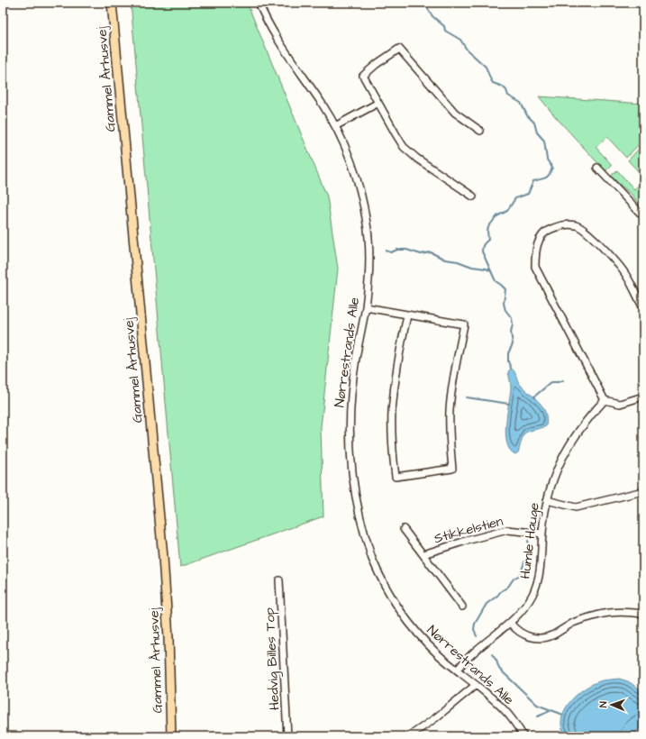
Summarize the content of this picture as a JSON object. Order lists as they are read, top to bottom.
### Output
{
  "streets": {
    "main road": ["Gammel Århusvej"],
    "street": [
      "Nørrestrands Alle",
      "Stikkelstien",
      "Humle Hauge",
      "Hedvig Billes Top"
    ]
  },
  "crossings": [
    ["Nørrestrands Alle", "Humle Hauge"],
    ["Stikkelstien", "Humle Hauge"]
  ],
  "north": "left"
}
